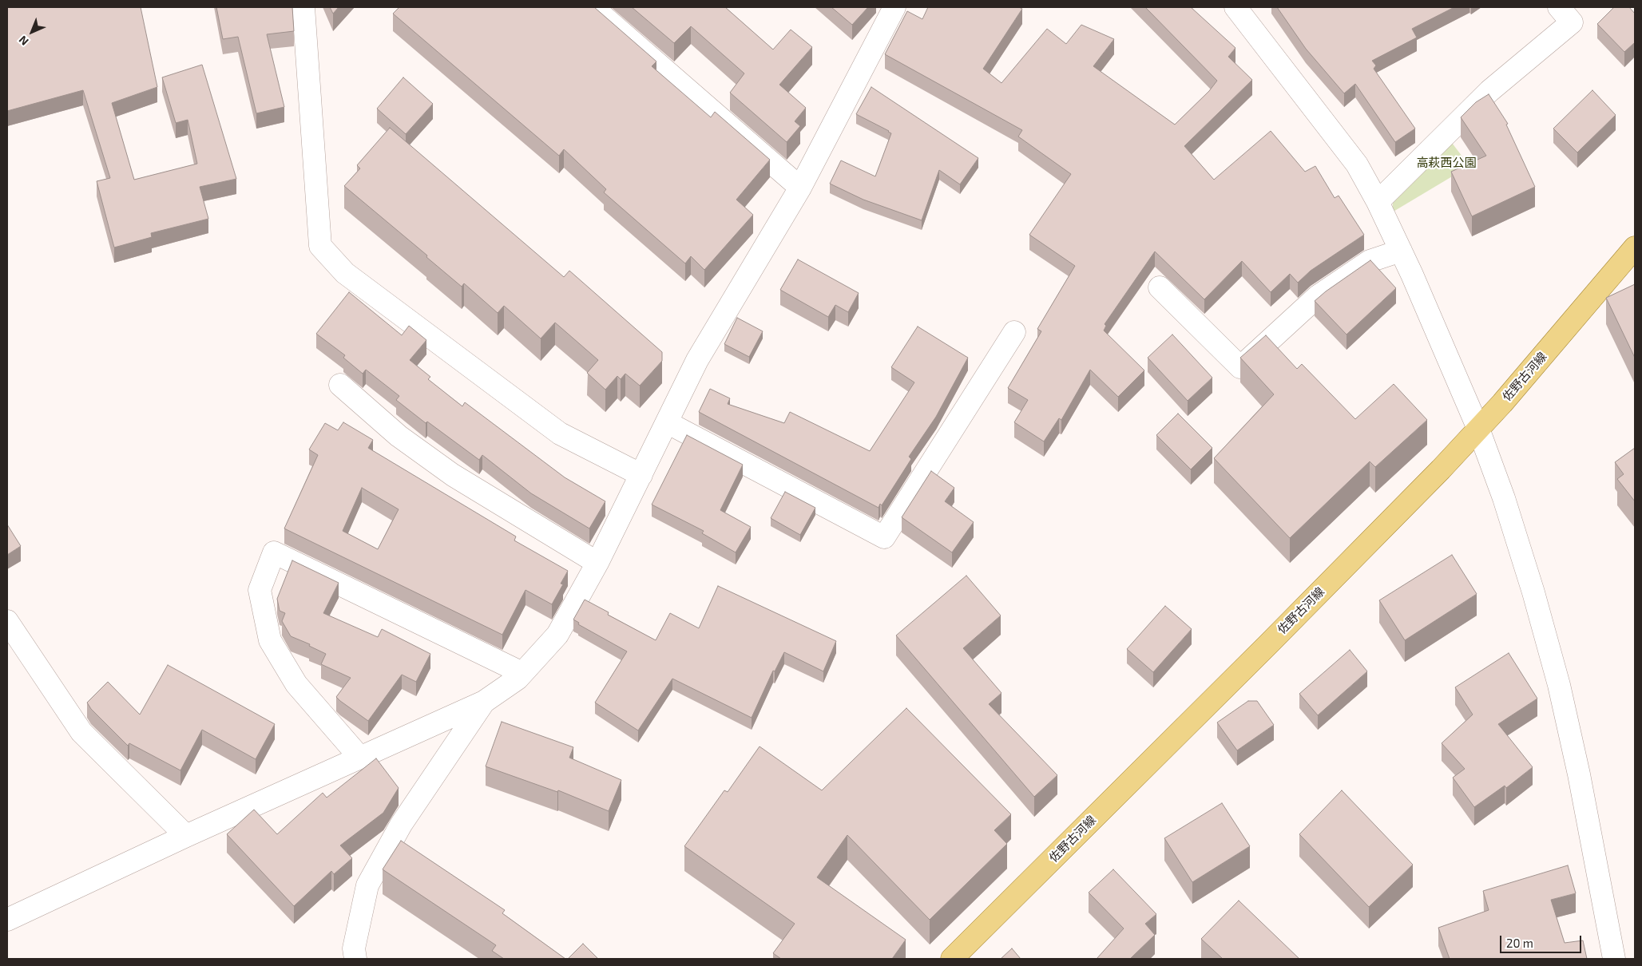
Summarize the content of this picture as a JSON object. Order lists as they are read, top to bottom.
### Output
{
  "streets": {
    "main road": ["佐野古河線"]
  },
  "parks": ["高萩西公園"],
  "scale_bar": "20 m",
  "north": "bottom left"
}
